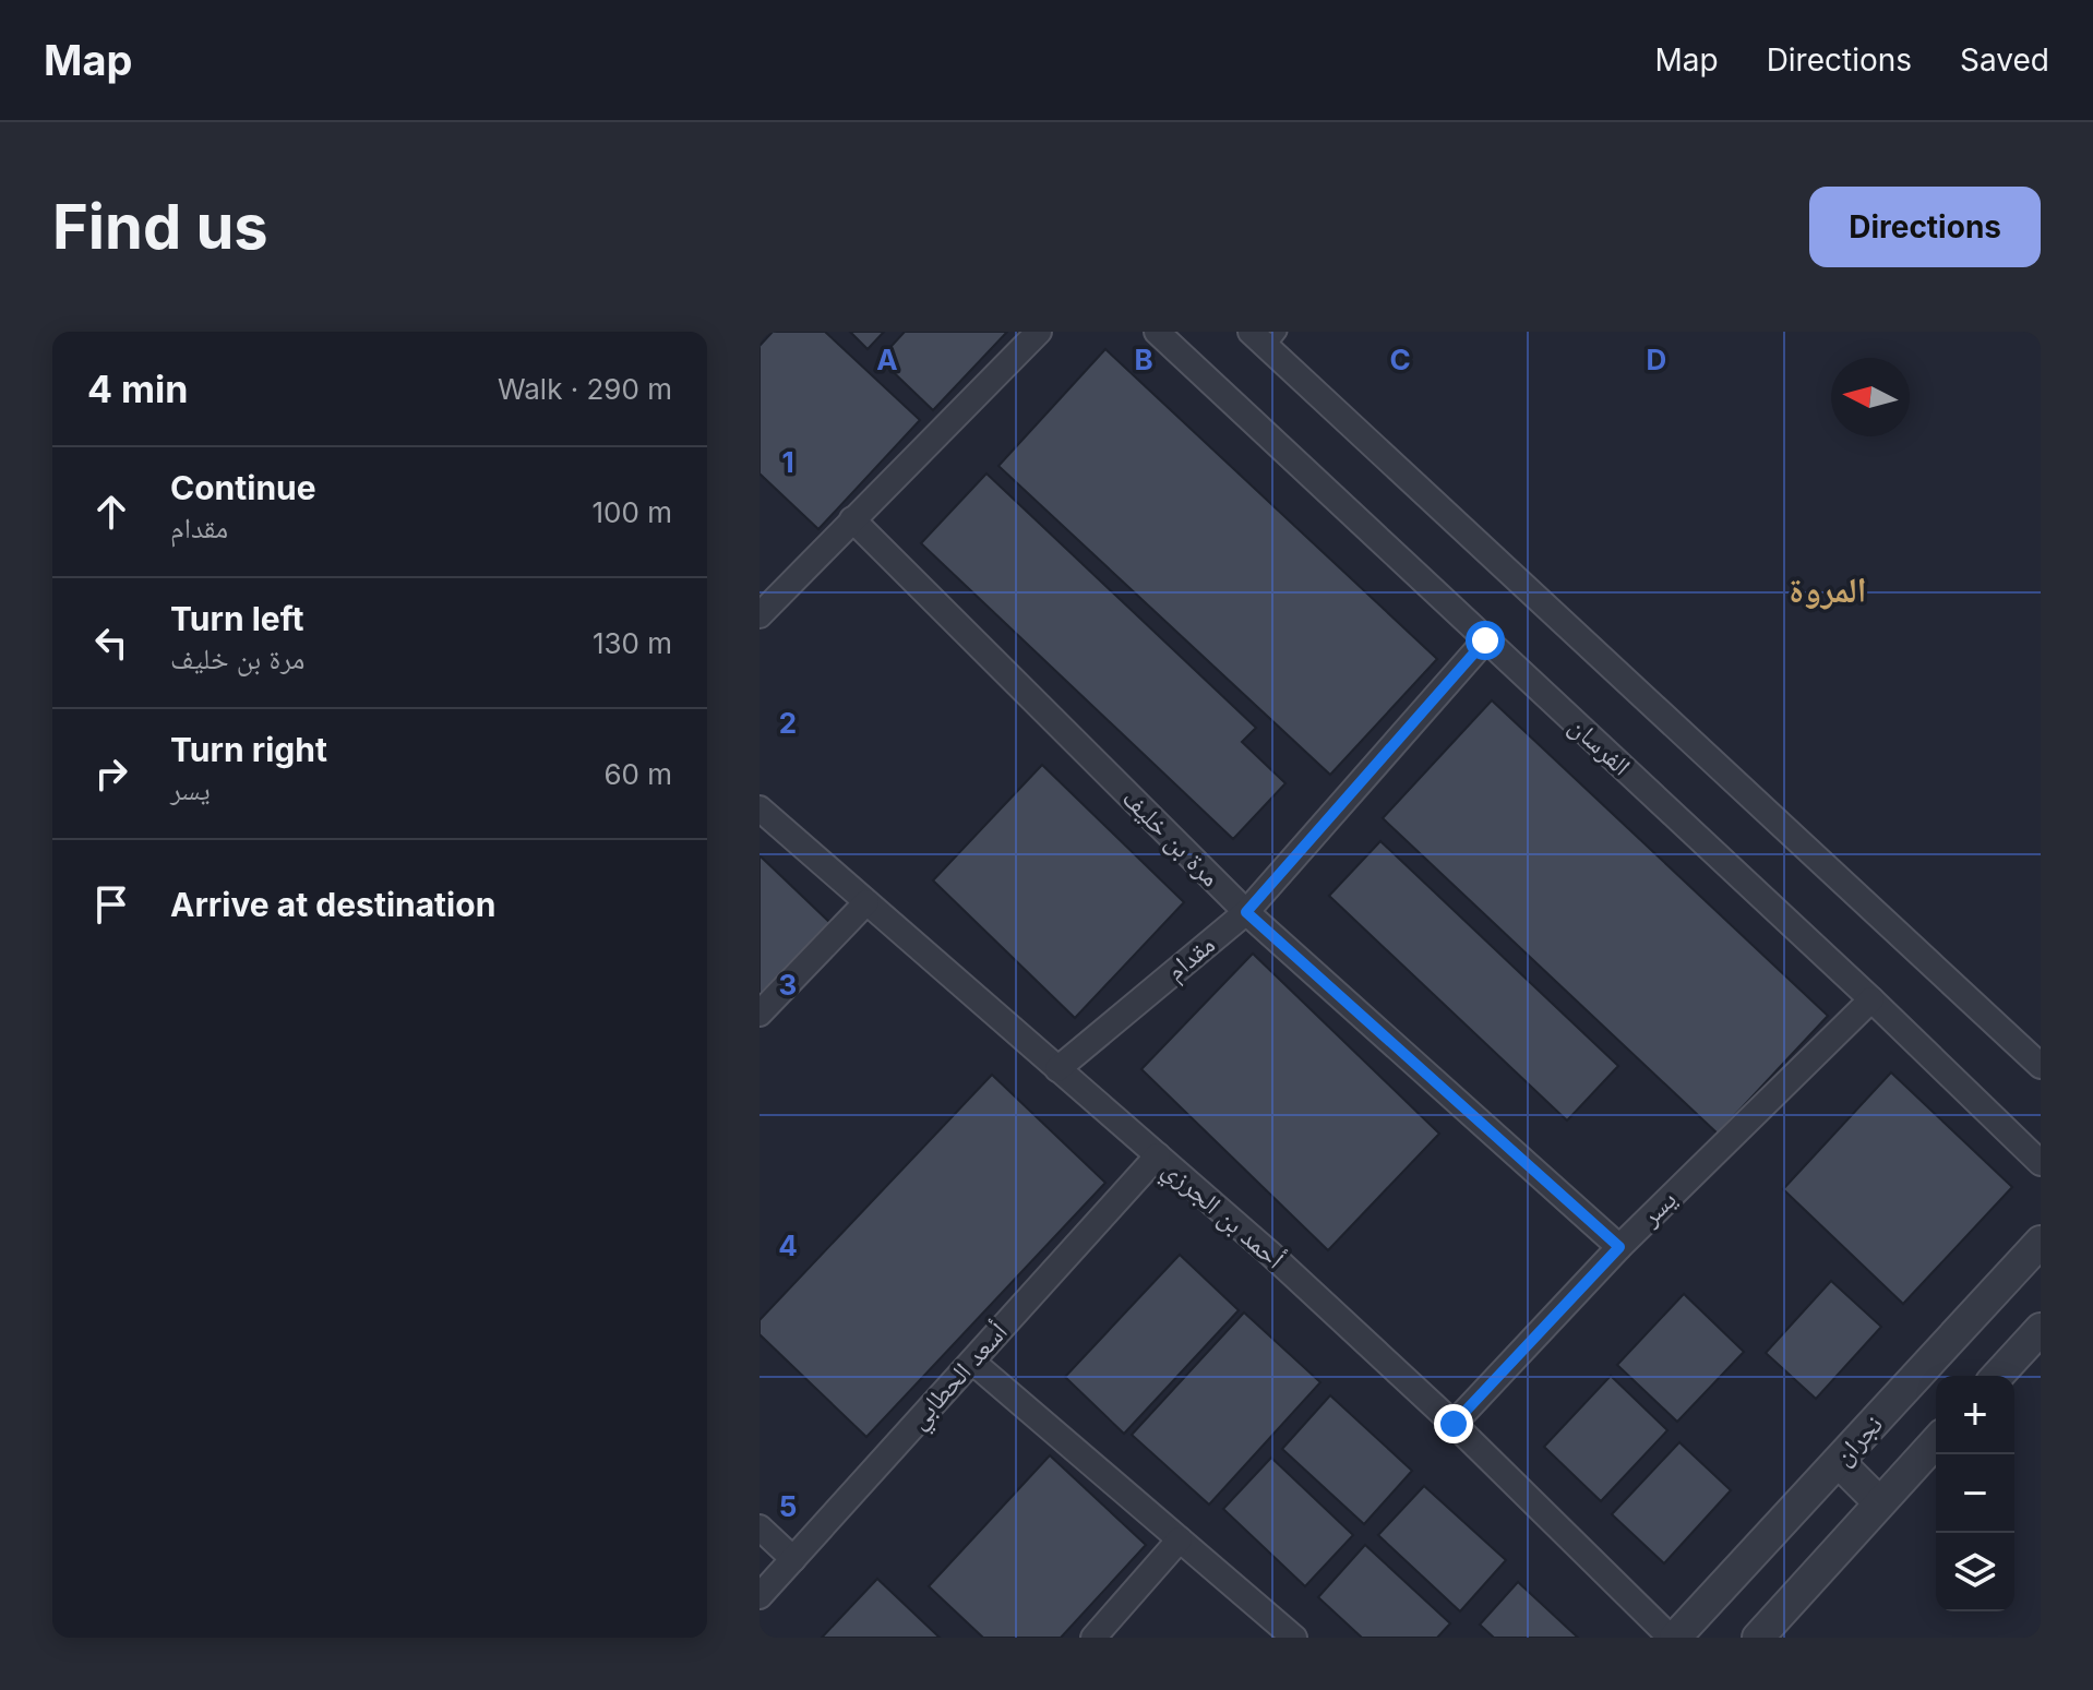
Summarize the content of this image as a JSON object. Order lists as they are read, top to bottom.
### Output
{
  "streets": {
    "street": [
      "الفرسان",
      "مرة بن خليف",
      "مقدام",
      "يسر",
      "أحمد بن الجرزي",
      "أسعد الحطابي",
      "نجران"
    ]
  },
  "crossings": [
    ["الفرسان", "مقدام"],
    ["الفرسان", "يسر"],
    ["مرة بن خليف", "مقدام"],
    ["مرة بن خليف", "يسر"],
    ["مقدام", "أحمد بن الجرزي"],
    ["يسر", "أحمد بن الجرزي"],
    ["أحمد بن الجرزي", "أسعد الحطابي"],
    ["أحمد بن الجرزي", "نجران"]
  ],
  "districts": ["المروة"],
  "north": "left",
  "page": {
    "header": "Map",
    "nav": ["Map", "Directions", "Saved"],
    "buttons": "Directions",
    "title": "Find us",
    "heading": ["4 min", "Walk · 290 m"],
    "list": [
      ["Continue", "مقدام", "100 m"],
      ["Turn left", "مرة بن خليف", "130 m"],
      ["Turn right", "يسر", "60 m"],
      "Arrive at destination"
    ],
    "map_buttons": ["+", "−"]
  },
  "grid": {
    "columns": [
      "A",
      "B",
      "C",
      "D"
    ],
    "rows": [
      "1",
      "2",
      "3",
      "4",
      "5"
    ]
  }
}
